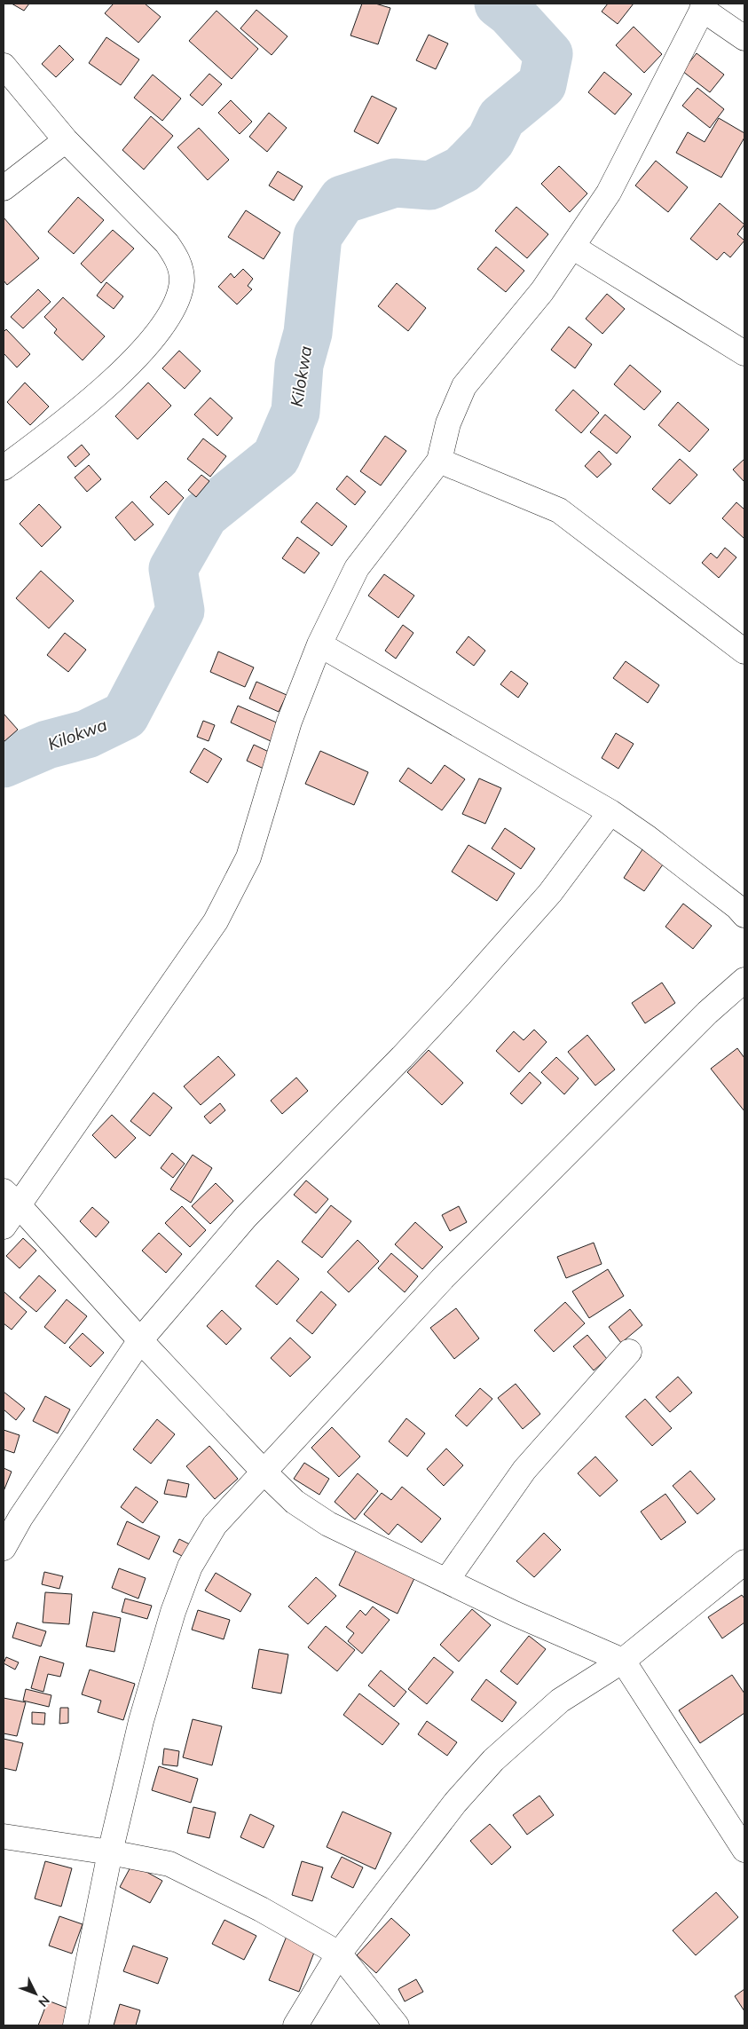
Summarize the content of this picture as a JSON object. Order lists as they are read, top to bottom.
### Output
{
  "water": ["Kilokwa"],
  "north": "bottom right"
}
